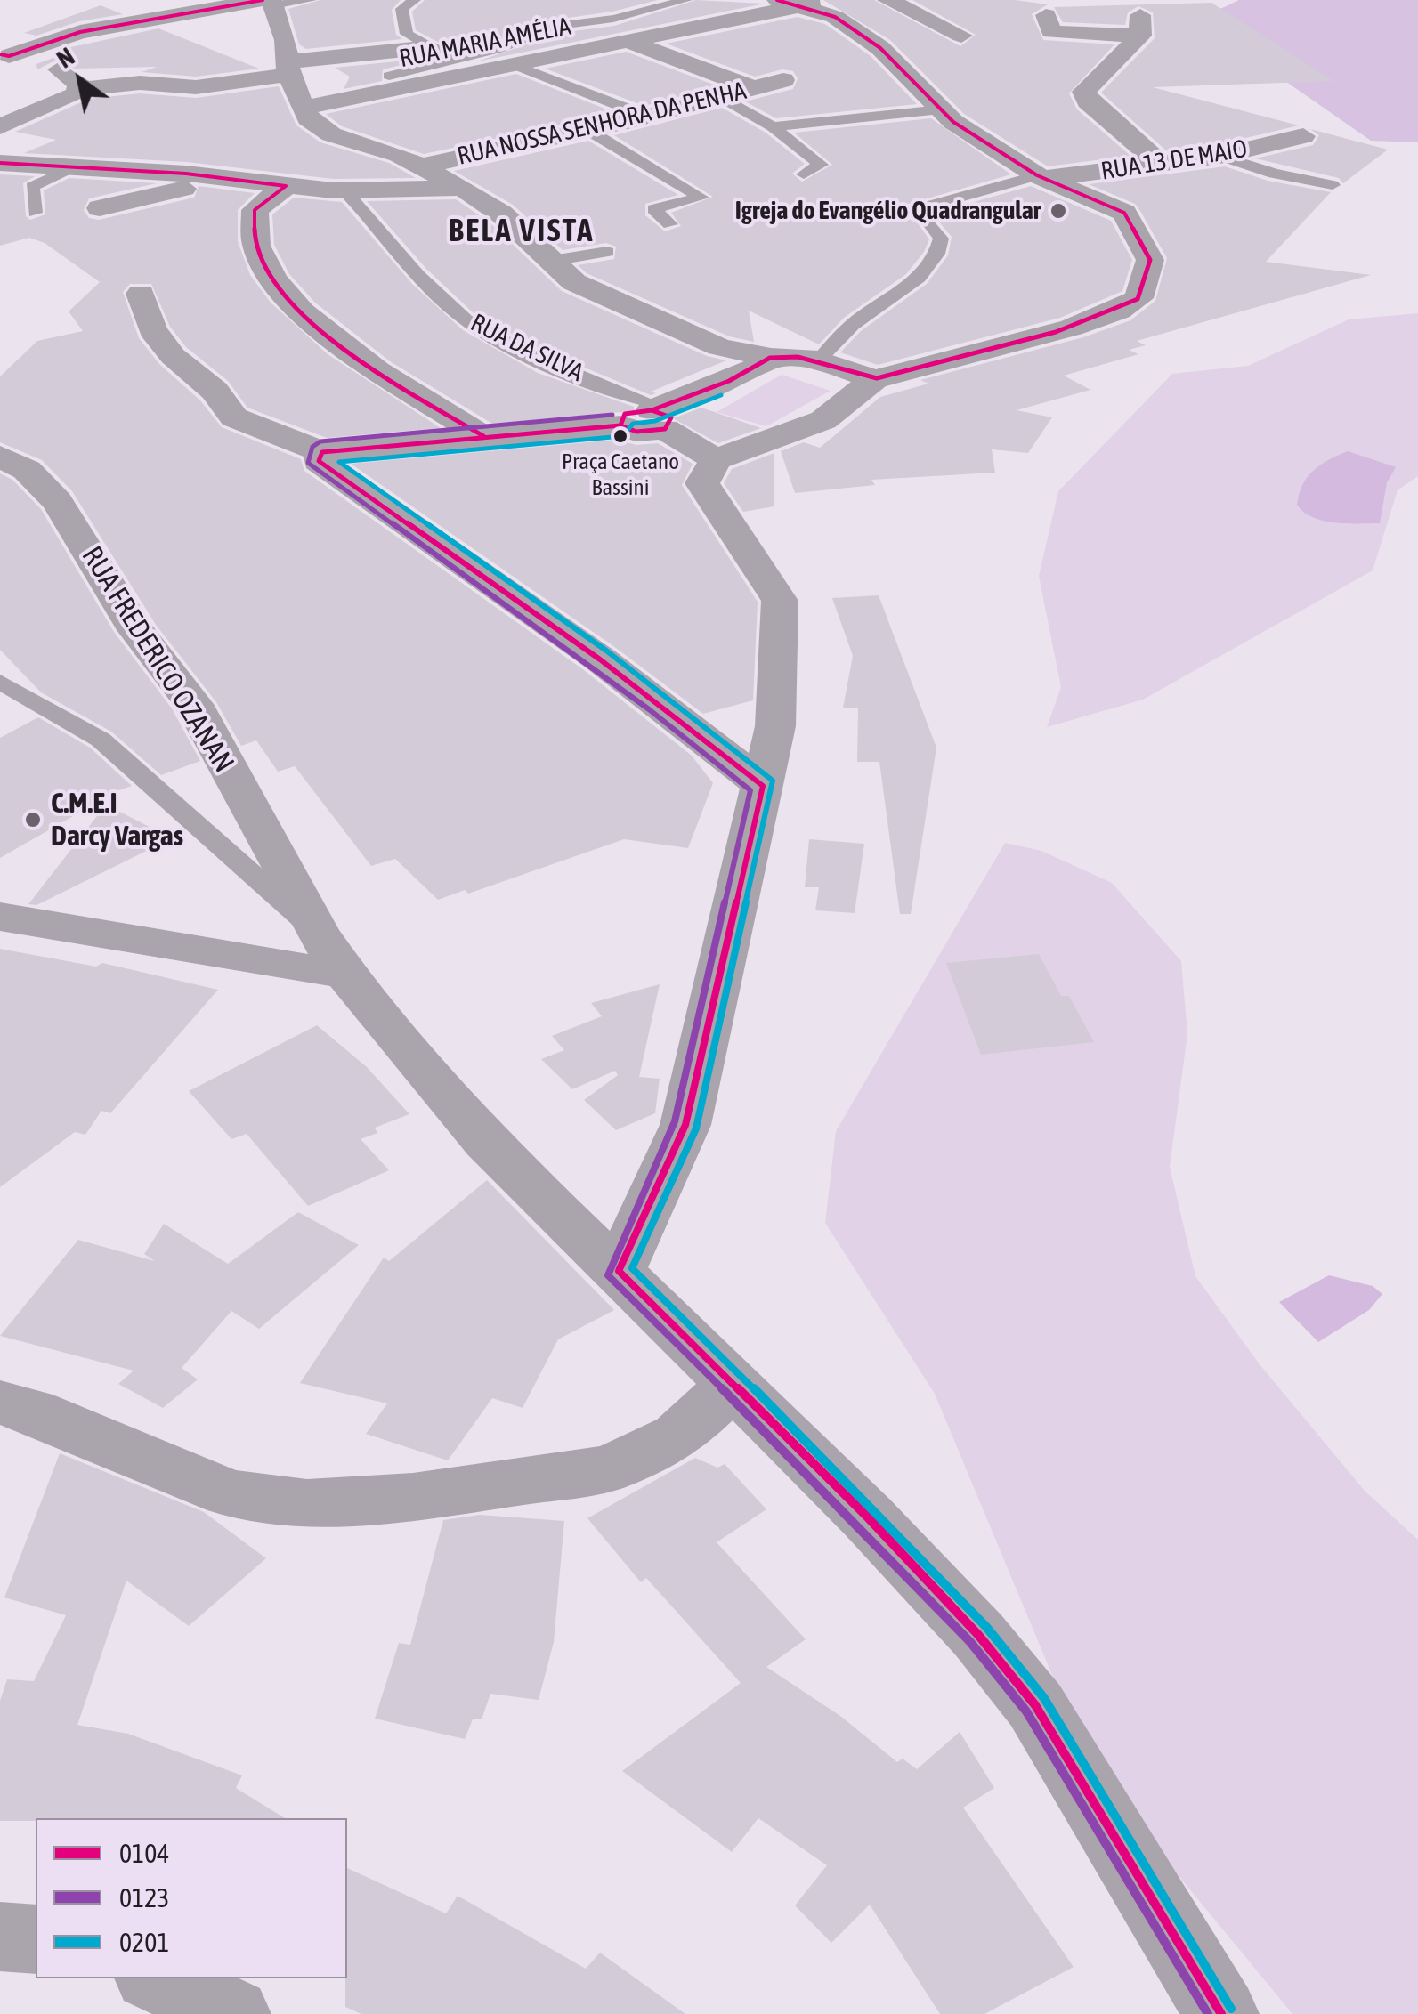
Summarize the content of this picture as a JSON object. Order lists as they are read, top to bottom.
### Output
{
  "streets": {
    "street": [
      "RUA MARIA AMÉLIA",
      "RUA NOSSA SENHORA DA PENHA",
      "RUA 13 DE MAIO",
      "RUA FREDERICO OZANAN"
    ],
    "lane": ["RUA DA SILVA"]
  },
  "districts": ["BELA VISTA"],
  "places": ["Igreja do Evangélio Quadrangular", "Praça Caetano Bassini", "C.M.E.I Darcy Vargas"],
  "lines": ["transit line 0104", "transit line 0201", "transit line 0123"],
  "legend": ["0104", "0123", "0201"],
  "north": "top left"
}
